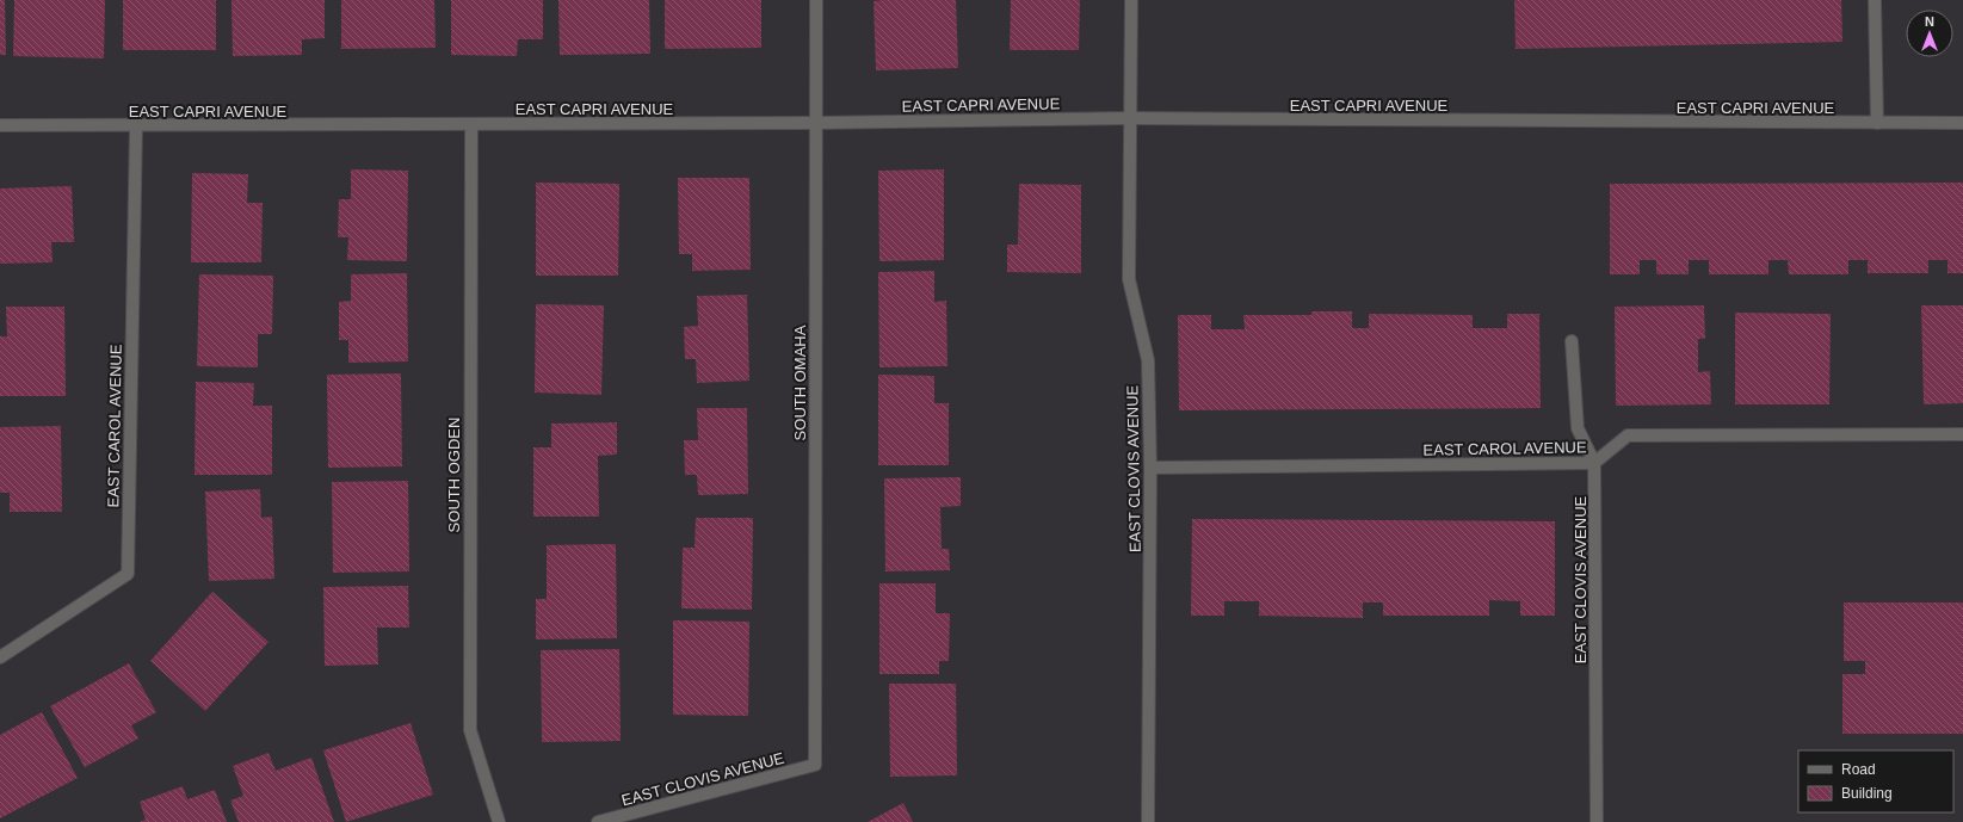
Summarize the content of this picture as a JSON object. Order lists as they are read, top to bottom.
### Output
{
  "streets": {
    "street": [
      "EAST CAPRI AVENUE",
      "SOUTH OMAHA",
      "EAST CAROL AVENUE",
      "EAST CLOVIS AVENUE",
      "SOUTH OGDEN"
    ]
  },
  "crossings": [
    ["EAST CAPRI AVENUE", "SOUTH OMAHA"],
    ["EAST CAPRI AVENUE", "EAST CAROL AVENUE"],
    ["EAST CAPRI AVENUE", "EAST CLOVIS AVENUE"],
    ["EAST CAPRI AVENUE", "SOUTH OGDEN"],
    ["SOUTH OMAHA", "EAST CLOVIS AVENUE"],
    ["EAST CAROL AVENUE", "EAST CLOVIS AVENUE"]
  ],
  "legend": ["Road", "Building"],
  "north": "top"
}
